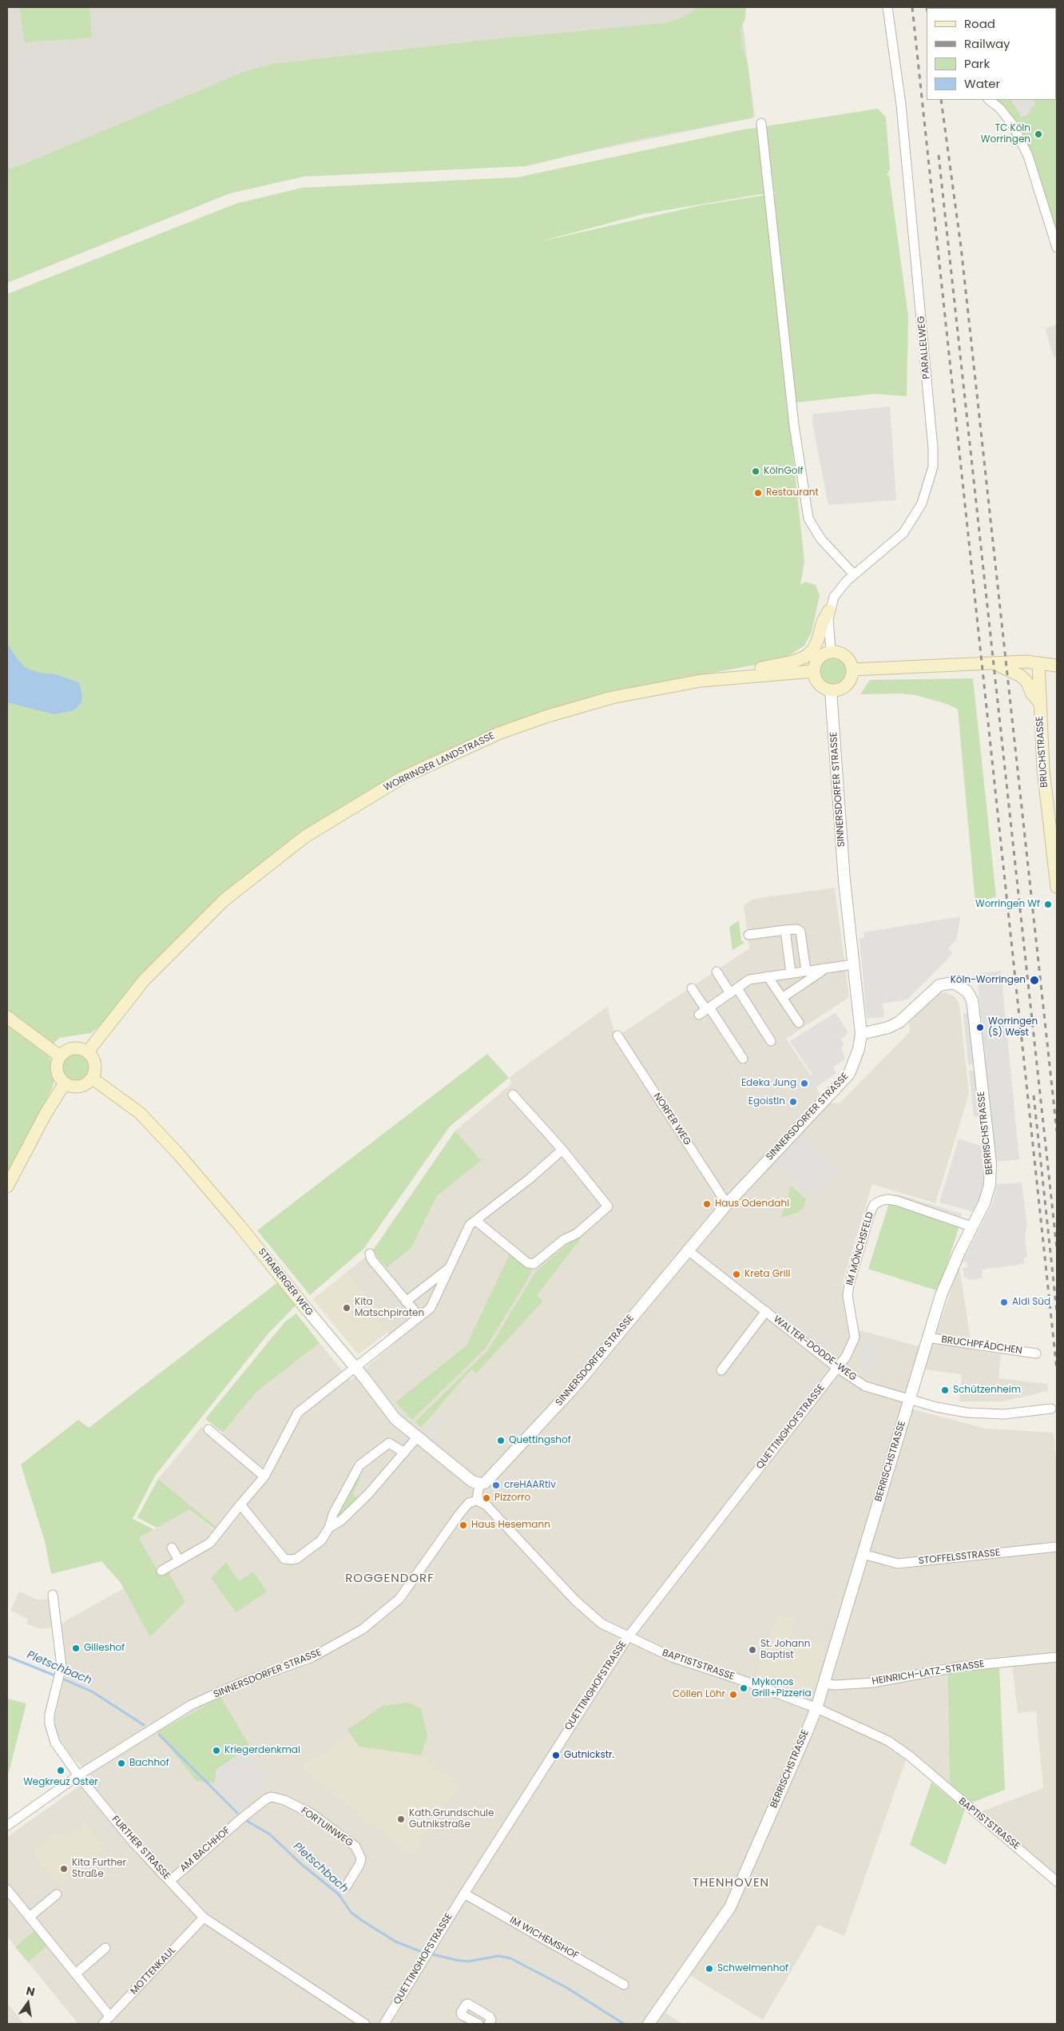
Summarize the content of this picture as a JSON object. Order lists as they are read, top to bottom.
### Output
{
  "streets": {
    "main road": ["BRUCHSTRASSE", "WORRINGER LANDSTRASSE", "STRABERGER WEG"],
    "street": [
      "PARALLELWEG",
      "SINNERSDORFER STRASSE",
      "NORFER WEG",
      "BERRISCHSTRASSE",
      "IM MÖNCHSFELD",
      "BRUCHPFÄDCHEN",
      "WALTER-DODDE-WEG",
      "QUETTINGHOFSTRASSE",
      "STOFFELSSTRASSE",
      "BAPTISTSTRASSE",
      "HEINRICH-LATZ-STRASSE",
      "FORTUINWEG",
      "FURTHER STRASSE",
      "AM BACHHOF",
      "IM WICHEMSHOF",
      "MOTTENKAUL"
    ]
  },
  "crossings": [
    ["PARALLELWEG", "WORRINGER LANDSTRASSE"],
    ["PARALLELWEG", "SINNERSDORFER STRASSE"],
    ["WORRINGER LANDSTRASSE", "SINNERSDORFER STRASSE"],
    ["WORRINGER LANDSTRASSE", "STRABERGER WEG"],
    ["SINNERSDORFER STRASSE", "NORFER WEG"],
    ["SINNERSDORFER STRASSE", "BERRISCHSTRASSE"],
    ["SINNERSDORFER STRASSE", "STRABERGER WEG"],
    ["SINNERSDORFER STRASSE", "WALTER-DODDE-WEG"],
    ["SINNERSDORFER STRASSE", "BAPTISTSTRASSE"],
    ["SINNERSDORFER STRASSE", "FURTHER STRASSE"],
    ["BERRISCHSTRASSE", "IM MÖNCHSFELD"],
    ["BERRISCHSTRASSE", "BRUCHPFÄDCHEN"],
    ["BERRISCHSTRASSE", "WALTER-DODDE-WEG"],
    ["BERRISCHSTRASSE", "STOFFELSSTRASSE"],
    ["BERRISCHSTRASSE", "BAPTISTSTRASSE"],
    ["BERRISCHSTRASSE", "HEINRICH-LATZ-STRASSE"],
    ["IM MÖNCHSFELD", "WALTER-DODDE-WEG"],
    ["IM MÖNCHSFELD", "QUETTINGHOFSTRASSE"],
    ["WALTER-DODDE-WEG", "QUETTINGHOFSTRASSE"],
    ["QUETTINGHOFSTRASSE", "BAPTISTSTRASSE"],
    ["QUETTINGHOFSTRASSE", "IM WICHEMSHOF"],
    ["FORTUINWEG", "AM BACHHOF"],
    ["FURTHER STRASSE", "AM BACHHOF"],
    ["FURTHER STRASSE", "MOTTENKAUL"]
  ],
  "districts": ["ROGGENDORF", "THENHOVEN"],
  "water": ["Pletschbach"],
  "places": [
    "TC Köln Worringen",
    "KölnGolf",
    "Restaurant",
    "Worringen Wf",
    "Köln-Worringen",
    "Worringen (S) West",
    "Edeka Jung",
    "EgoistIn",
    "Haus Odendahl",
    "Kreta Grill",
    "Aldi Süd",
    "Kita Matschpiraten",
    "Schützenheim",
    "Quettingshof",
    "creHAARtiv",
    "Pizzorro",
    "Haus Hesemann",
    "Gilleshof",
    "St. Johann Baptist",
    "Mykonos Grill+Pizzeria",
    "Cöllen Löhr",
    "Kriegerdenkmal",
    "Gutnickstr.",
    "Bachhof",
    "Wegkreuz Oster",
    "Kath.Grundschule Gutnikstraße",
    "Kita Further Straße",
    "Schwelmenhof"
  ],
  "legend": [
    "Road",
    "Railway",
    "Park",
    "Water"
  ],
  "north": "top"
}
